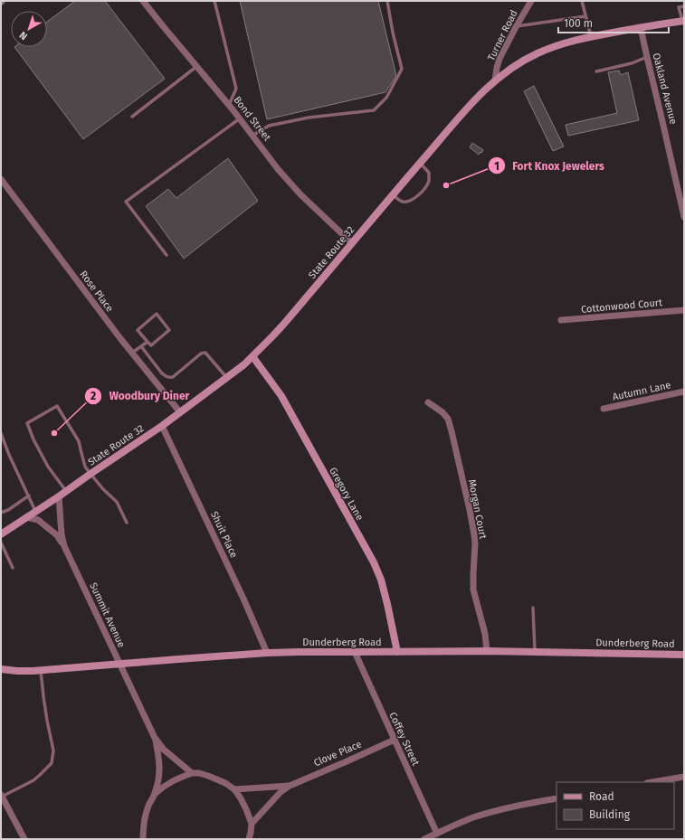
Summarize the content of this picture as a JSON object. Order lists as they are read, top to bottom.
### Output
{
  "streets": {
    "street": [
      "Turner Road",
      "Oakland Avenue",
      "Bond Street",
      "State Route 32",
      "Rose Place",
      "Cottonwood Court",
      "Autumn Lane",
      "Gregory Lane",
      "Morgan Court",
      "Shuit Place",
      "Summit Avenue",
      "Dunderberg Road",
      "Coffey Street",
      "Clove Place"
    ]
  },
  "crossings": [
    ["Turner Road", "State Route 32"],
    ["Oakland Avenue", "State Route 32"],
    ["Bond Street", "State Route 32"],
    ["State Route 32", "Rose Place"],
    ["State Route 32", "Gregory Lane"],
    ["State Route 32", "Shuit Place"],
    ["State Route 32", "Summit Avenue"],
    ["Gregory Lane", "Dunderberg Road"],
    ["Morgan Court", "Dunderberg Road"],
    ["Shuit Place", "Dunderberg Road"],
    ["Summit Avenue", "Dunderberg Road"],
    ["Summit Avenue", "Clove Place"],
    ["Dunderberg Road", "Coffey Street"],
    ["Coffey Street", "Clove Place"]
  ],
  "places": ["Fort Knox Jewelers", "Woodbury Diner"],
  "legend": ["Road", "Building"],
  "scale_bar": "100 m",
  "north": "bottom left"
}
